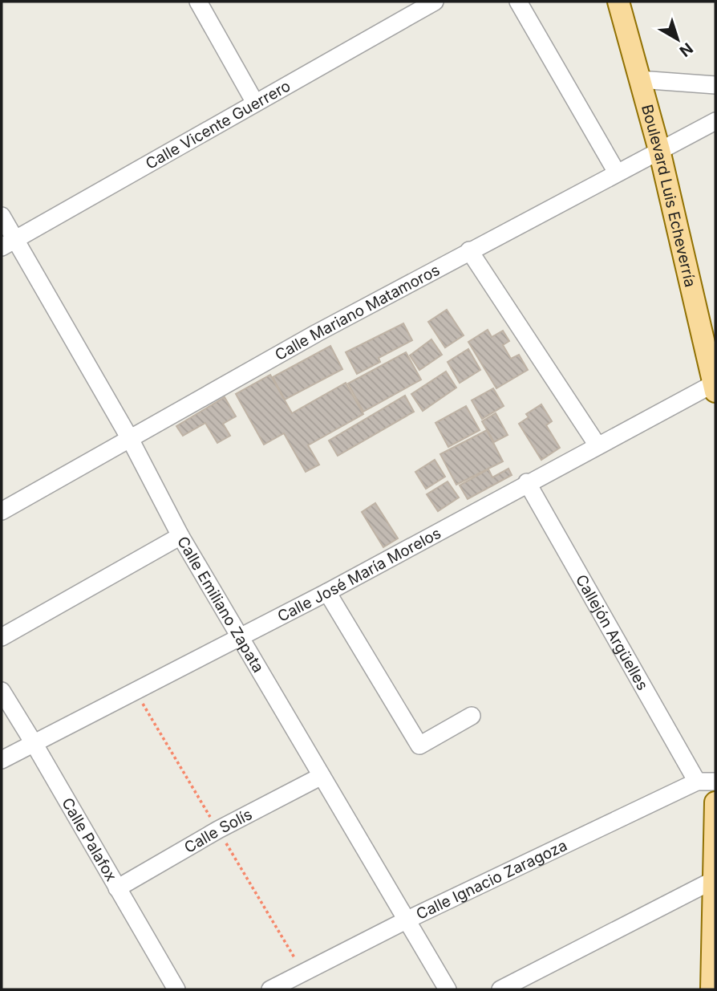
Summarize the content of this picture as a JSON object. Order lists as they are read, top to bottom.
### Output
{
  "streets": {
    "main road": ["Boulevard Luis Echeverría"],
    "street": [
      "Calle Vicente Guerrero",
      "Calle Mariano Matamoros",
      "Calle José María Morelos",
      "Calle Emiliano Zapata",
      "Callejón Argüelles",
      "Calle Solís",
      "Calle Palafox",
      "Calle Ignacio Zaragoza"
    ]
  },
  "crossings": [
    ["Calle Vicente Guerrero", "Calle Emiliano Zapata"],
    ["Boulevard Luis Echeverría", "Calle Mariano Matamoros"],
    ["Boulevard Luis Echeverría", "Calle José María Morelos"],
    ["Calle Mariano Matamoros", "Calle Emiliano Zapata"],
    ["Calle José María Morelos", "Calle Emiliano Zapata"],
    ["Calle José María Morelos", "Callejón Argüelles"],
    ["Calle José María Morelos", "Calle Palafox"],
    ["Calle Emiliano Zapata", "Calle Solís"],
    ["Calle Emiliano Zapata", "Calle Ignacio Zaragoza"],
    ["Callejón Argüelles", "Calle Ignacio Zaragoza"],
    ["Calle Solís", "Calle Palafox"]
  ],
  "north": "bottom right"
}
